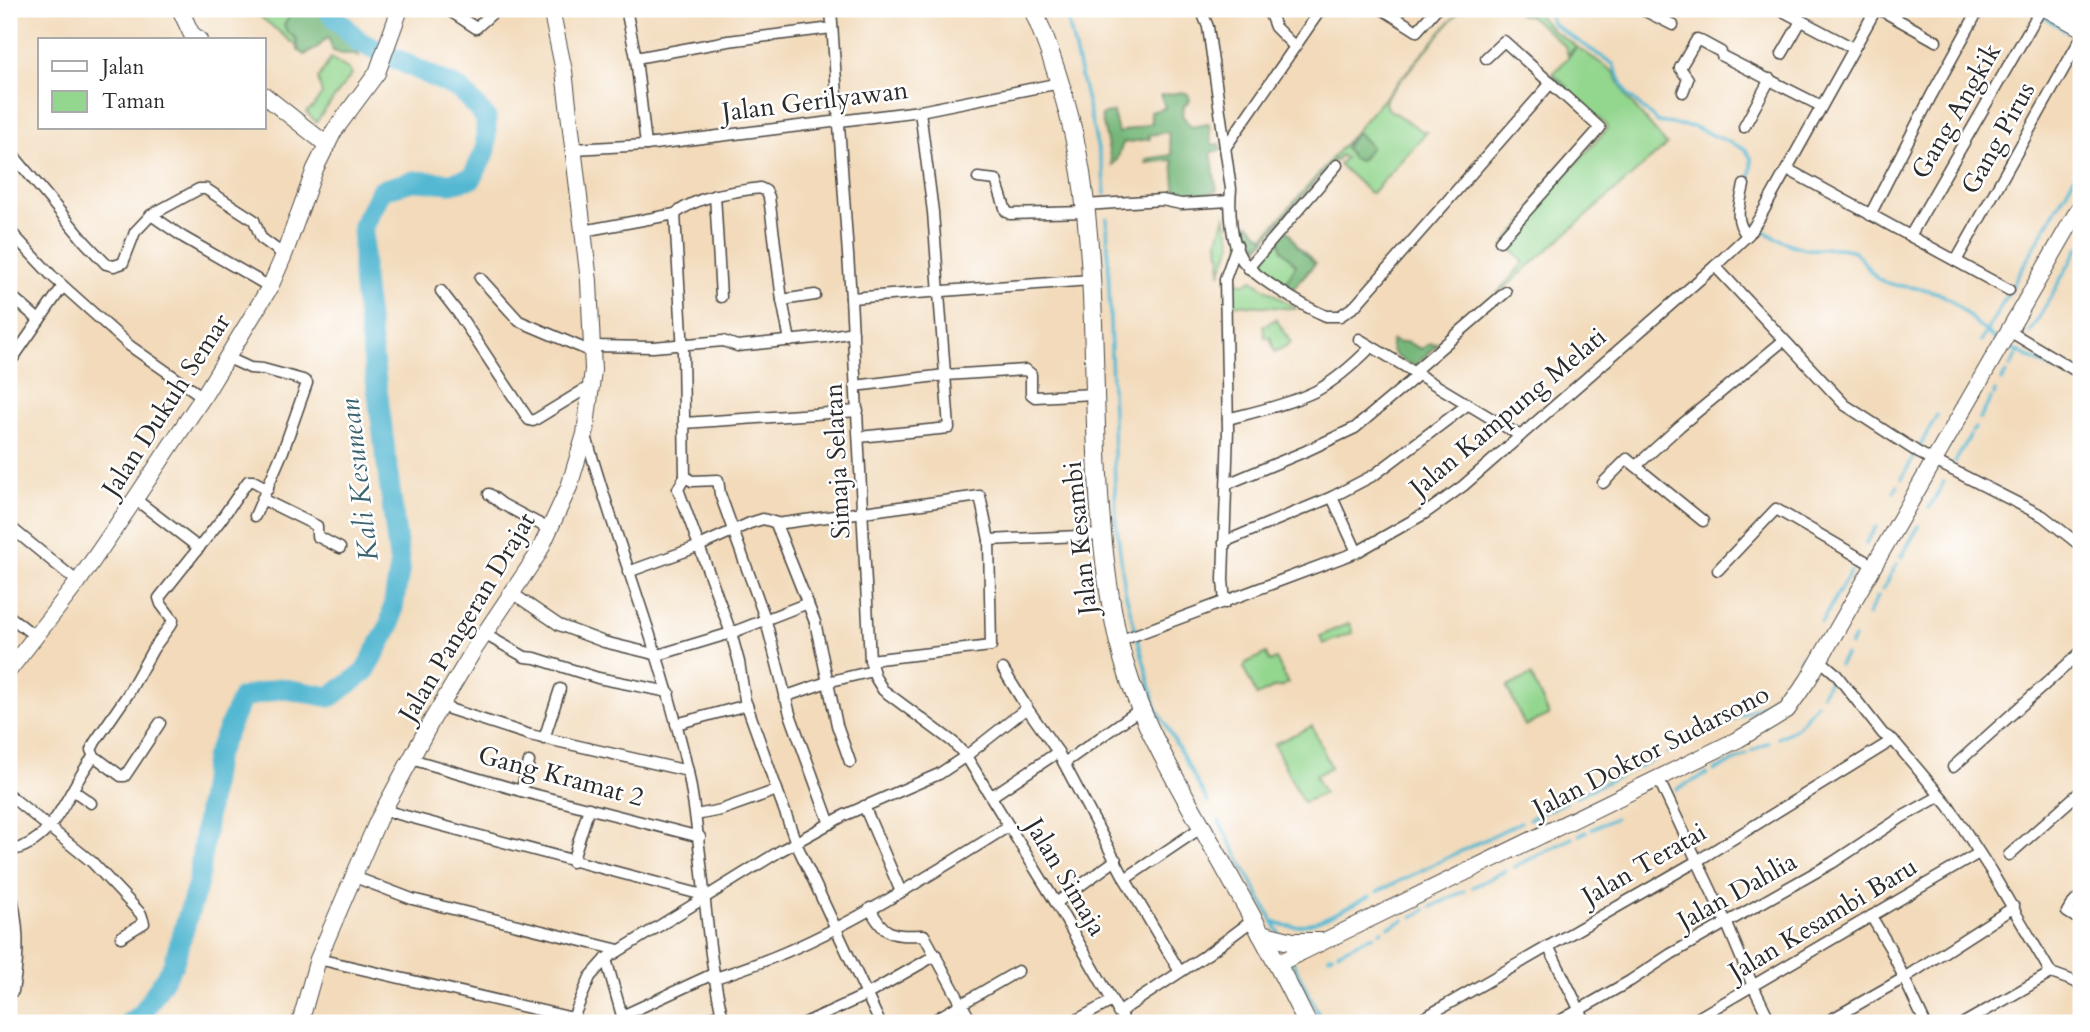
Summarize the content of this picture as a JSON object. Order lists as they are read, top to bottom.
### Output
{
  "streets": {
    "main road": ["Jalan Kesambi"],
    "street": [
      "Jalan Gerilyawan",
      "Gang Angkik",
      "Gang Pirus",
      "Jalan Dukuh Semar",
      "Jalan Kampung Melati",
      "Simaja Selatan",
      "Jalan Pangeran Drajat",
      "Jalan Doktor Sudarsono",
      "Gang Kramat 2",
      "Jalan Teratai",
      "Jalan Simaja",
      "Jalan Dahlia",
      "Jalan Kesambi Baru"
    ]
  },
  "crossings": [
    ["Jalan Gerilyawan", "Simaja Selatan"],
    ["Jalan Gerilyawan", "Jalan Kesambi"],
    ["Jalan Gerilyawan", "Jalan Pangeran Drajat"],
    ["Jalan Kampung Melati", "Jalan Kesambi"],
    ["Jalan Pangeran Drajat", "Gang Kramat 2"]
  ],
  "water": ["Kali Kesunean"],
  "legend": ["Jalan", "Taman"]
}
